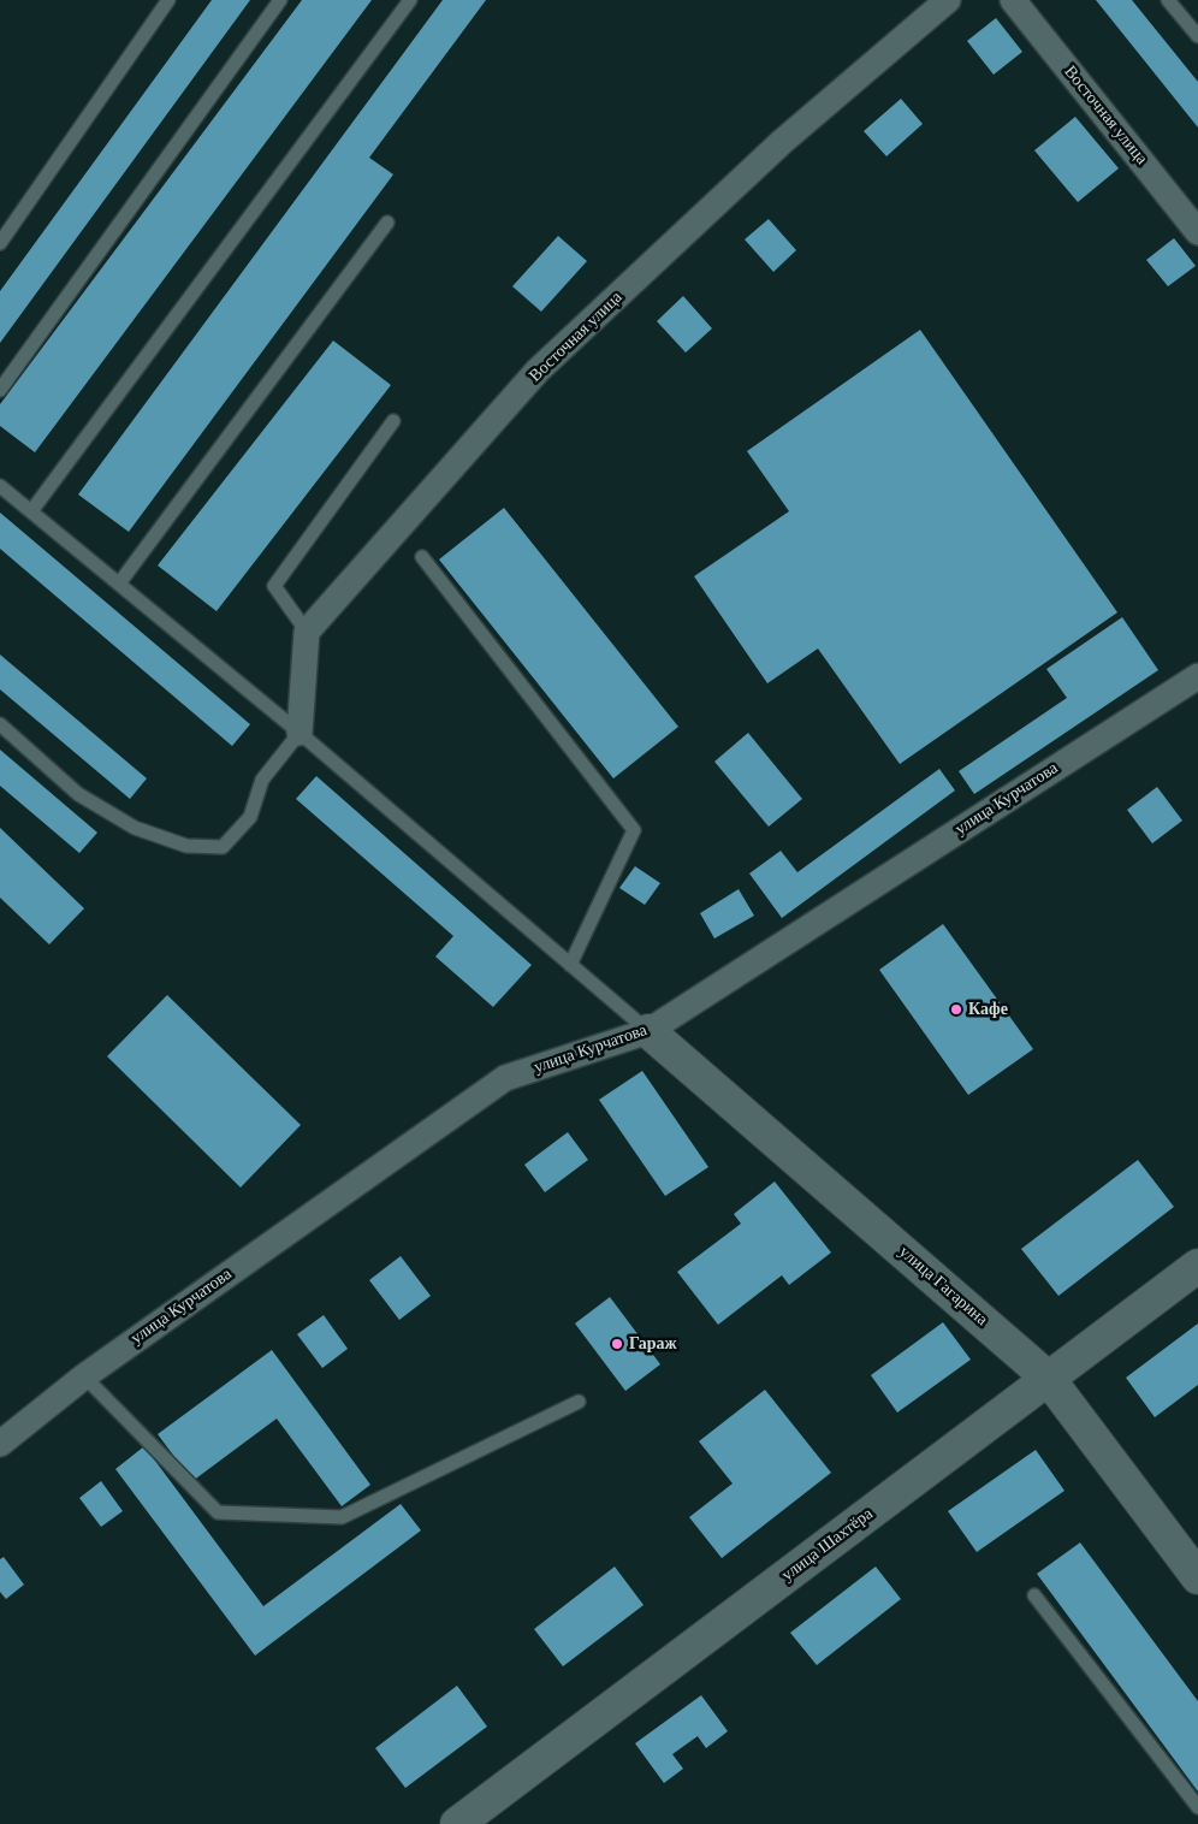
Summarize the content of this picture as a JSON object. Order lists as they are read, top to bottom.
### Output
{
  "streets": {
    "street": [
      "Восточная улица",
      "улица Курчатова",
      "улица Гагарина",
      "улица Шахтёра"
    ]
  },
  "crossings": [
    ["улица Курчатова", "улица Гагарина"],
    ["улица Гагарина", "улица Шахтёра"]
  ],
  "places": ["Кафе", "Гараж"]
}
